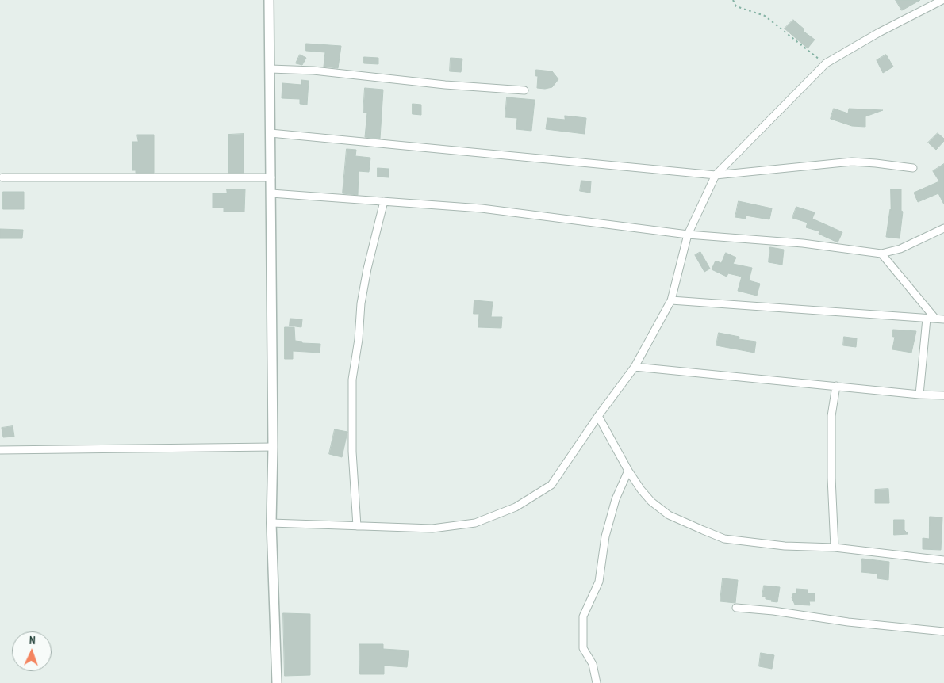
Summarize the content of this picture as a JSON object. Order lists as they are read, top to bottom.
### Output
{
  "north": "top"
}
